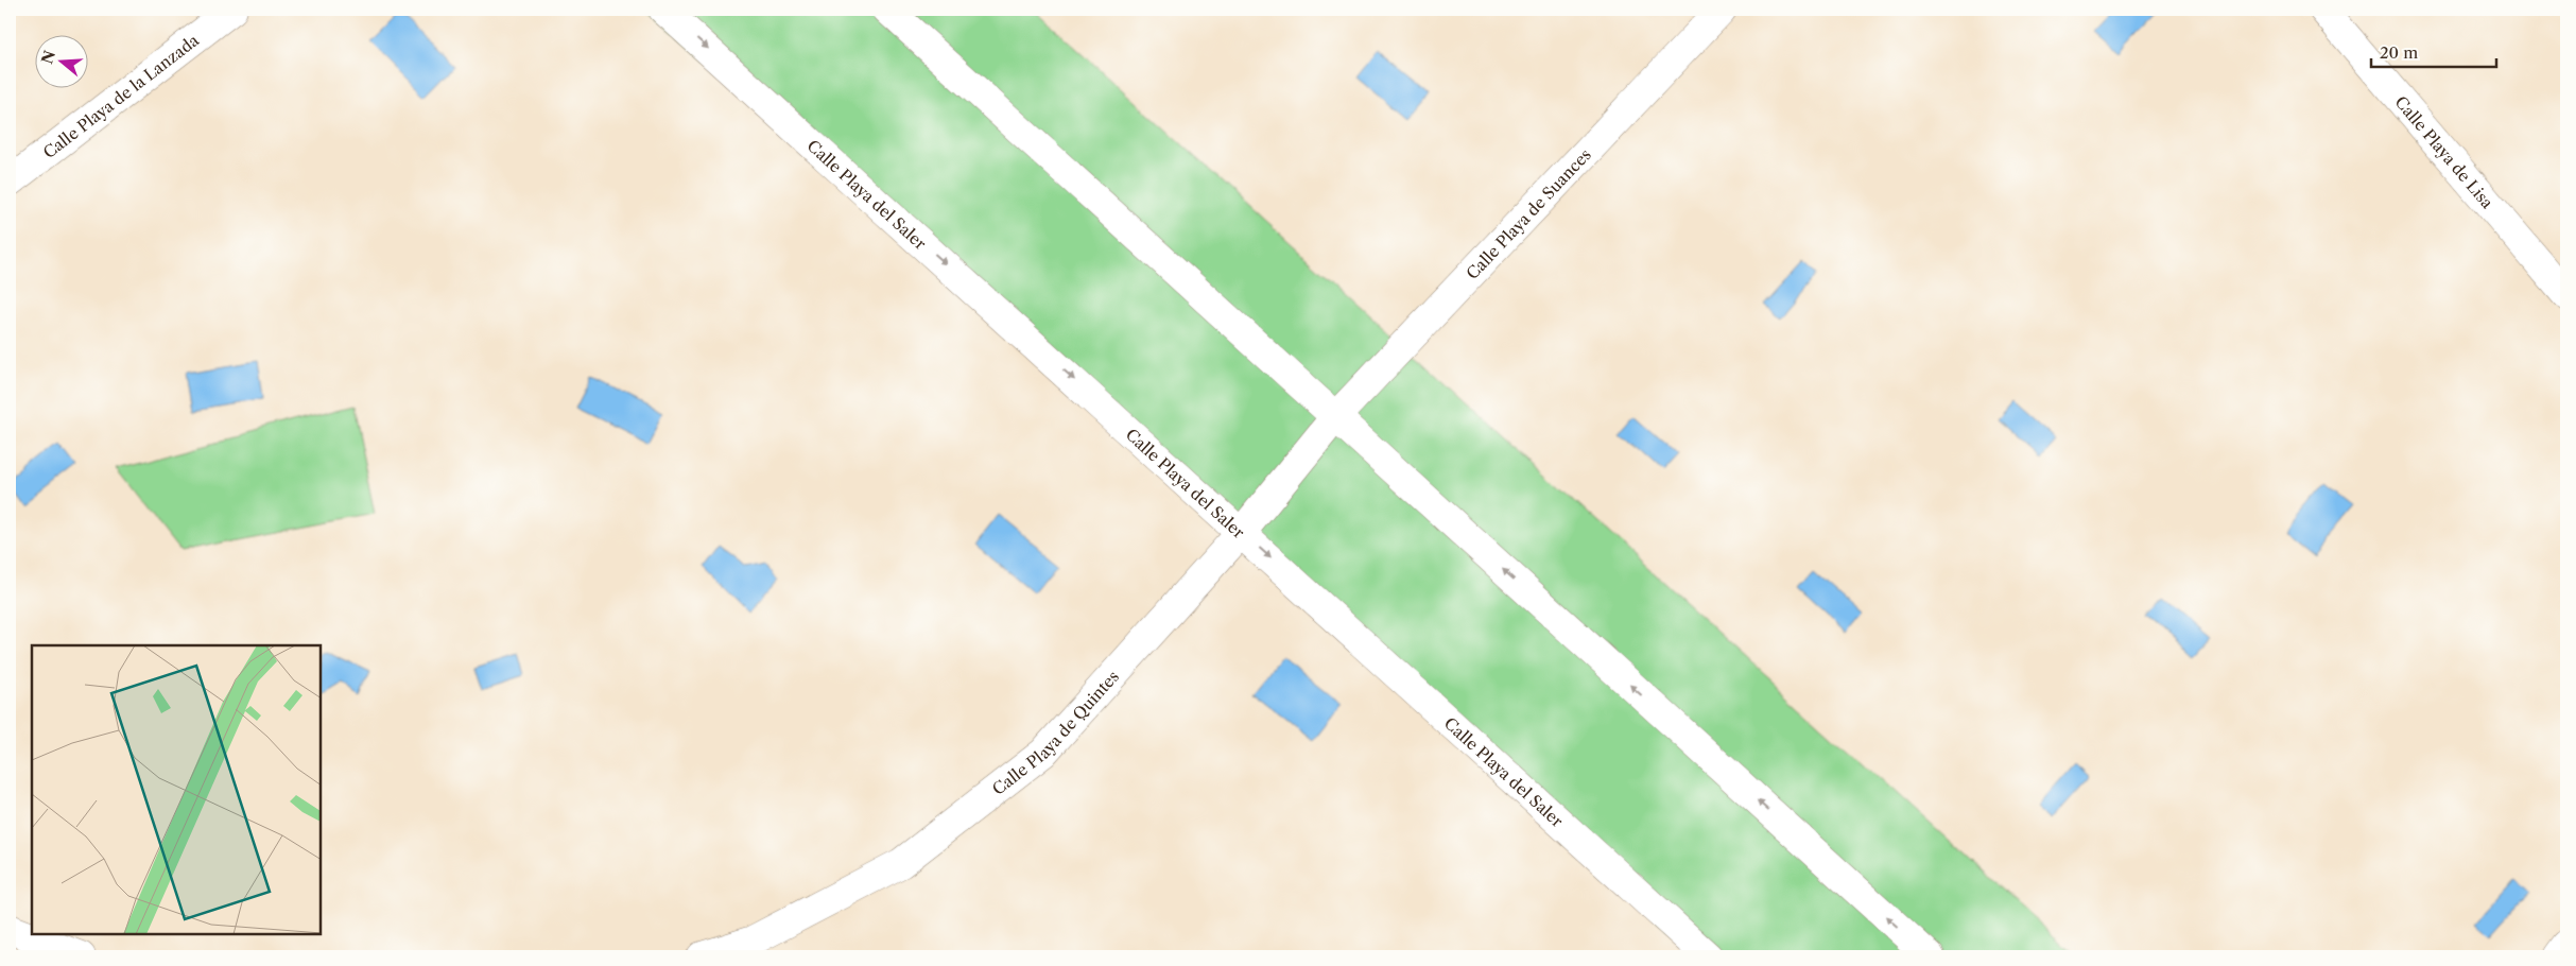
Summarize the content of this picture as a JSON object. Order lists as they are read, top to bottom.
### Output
{
  "streets": {
    "street": [
      "Calle Playa de la Lanzada",
      "Calle Playa de Lisa",
      "Calle Playa del Saler",
      "Calle Playa de Suances",
      "Calle Playa de Quintes"
    ]
  },
  "crossings": [
    ["Calle Playa del Saler", "Calle Playa de Quintes"],
    ["Calle Playa de Suances", "Calle Playa de Quintes"]
  ],
  "scale_bar": "20 m",
  "north": "left"
}
